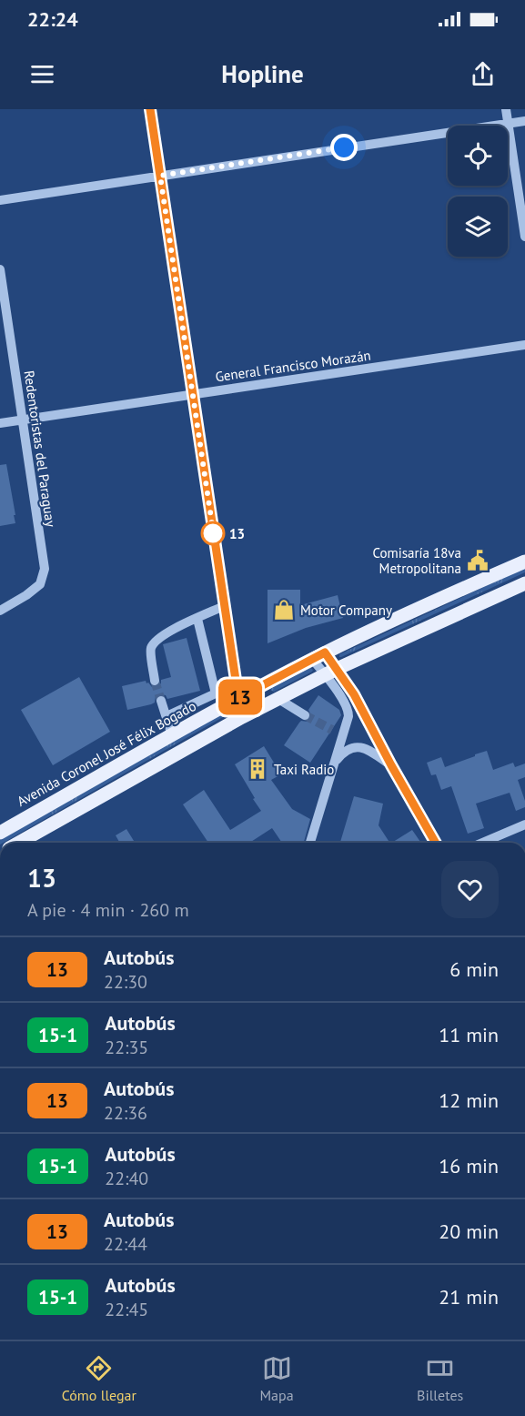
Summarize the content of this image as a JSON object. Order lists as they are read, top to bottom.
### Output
{
  "streets": {
    "main road": ["Avenida Coronel José Félix Bogado"],
    "street": ["General Francisco Morazán", "Redentoristas del Paraguay"]
  },
  "crossings": [
    ["General Francisco Morazán", "Redentoristas del Paraguay"]
  ],
  "places": {
    "other": ["13"],
    "public building": ["Comisaría 18va Metropolitana"],
    "shop": ["Motor Company"],
    "building": ["Taxi Radio"]
  },
  "lines": ["bus line 13"],
  "page": {
    "status": "22:24",
    "header": "Hopline",
    "on_map": "13",
    "heading": ["13", "A pie · 4 min · 260 m"],
    "list": [
      {
        "mark": "13",
        "name": "Autobús",
        "note": "22:30",
        "value": "6 min"
      },
      {
        "mark": "15-1",
        "name": "Autobús",
        "note": "22:35",
        "value": "11 min"
      },
      {
        "mark": "13",
        "name": "Autobús",
        "note": "22:36",
        "value": "12 min"
      },
      {
        "mark": "15-1",
        "name": "Autobús",
        "note": "22:40",
        "value": "16 min"
      },
      {
        "mark": "13",
        "name": "Autobús",
        "note": "22:44",
        "value": "20 min"
      },
      {
        "mark": "15-1",
        "name": "Autobús",
        "note": "22:45",
        "value": "21 min"
      }
    ],
    "tabs": ["Cómo llegar", "Mapa", "Billetes"]
  }
}
